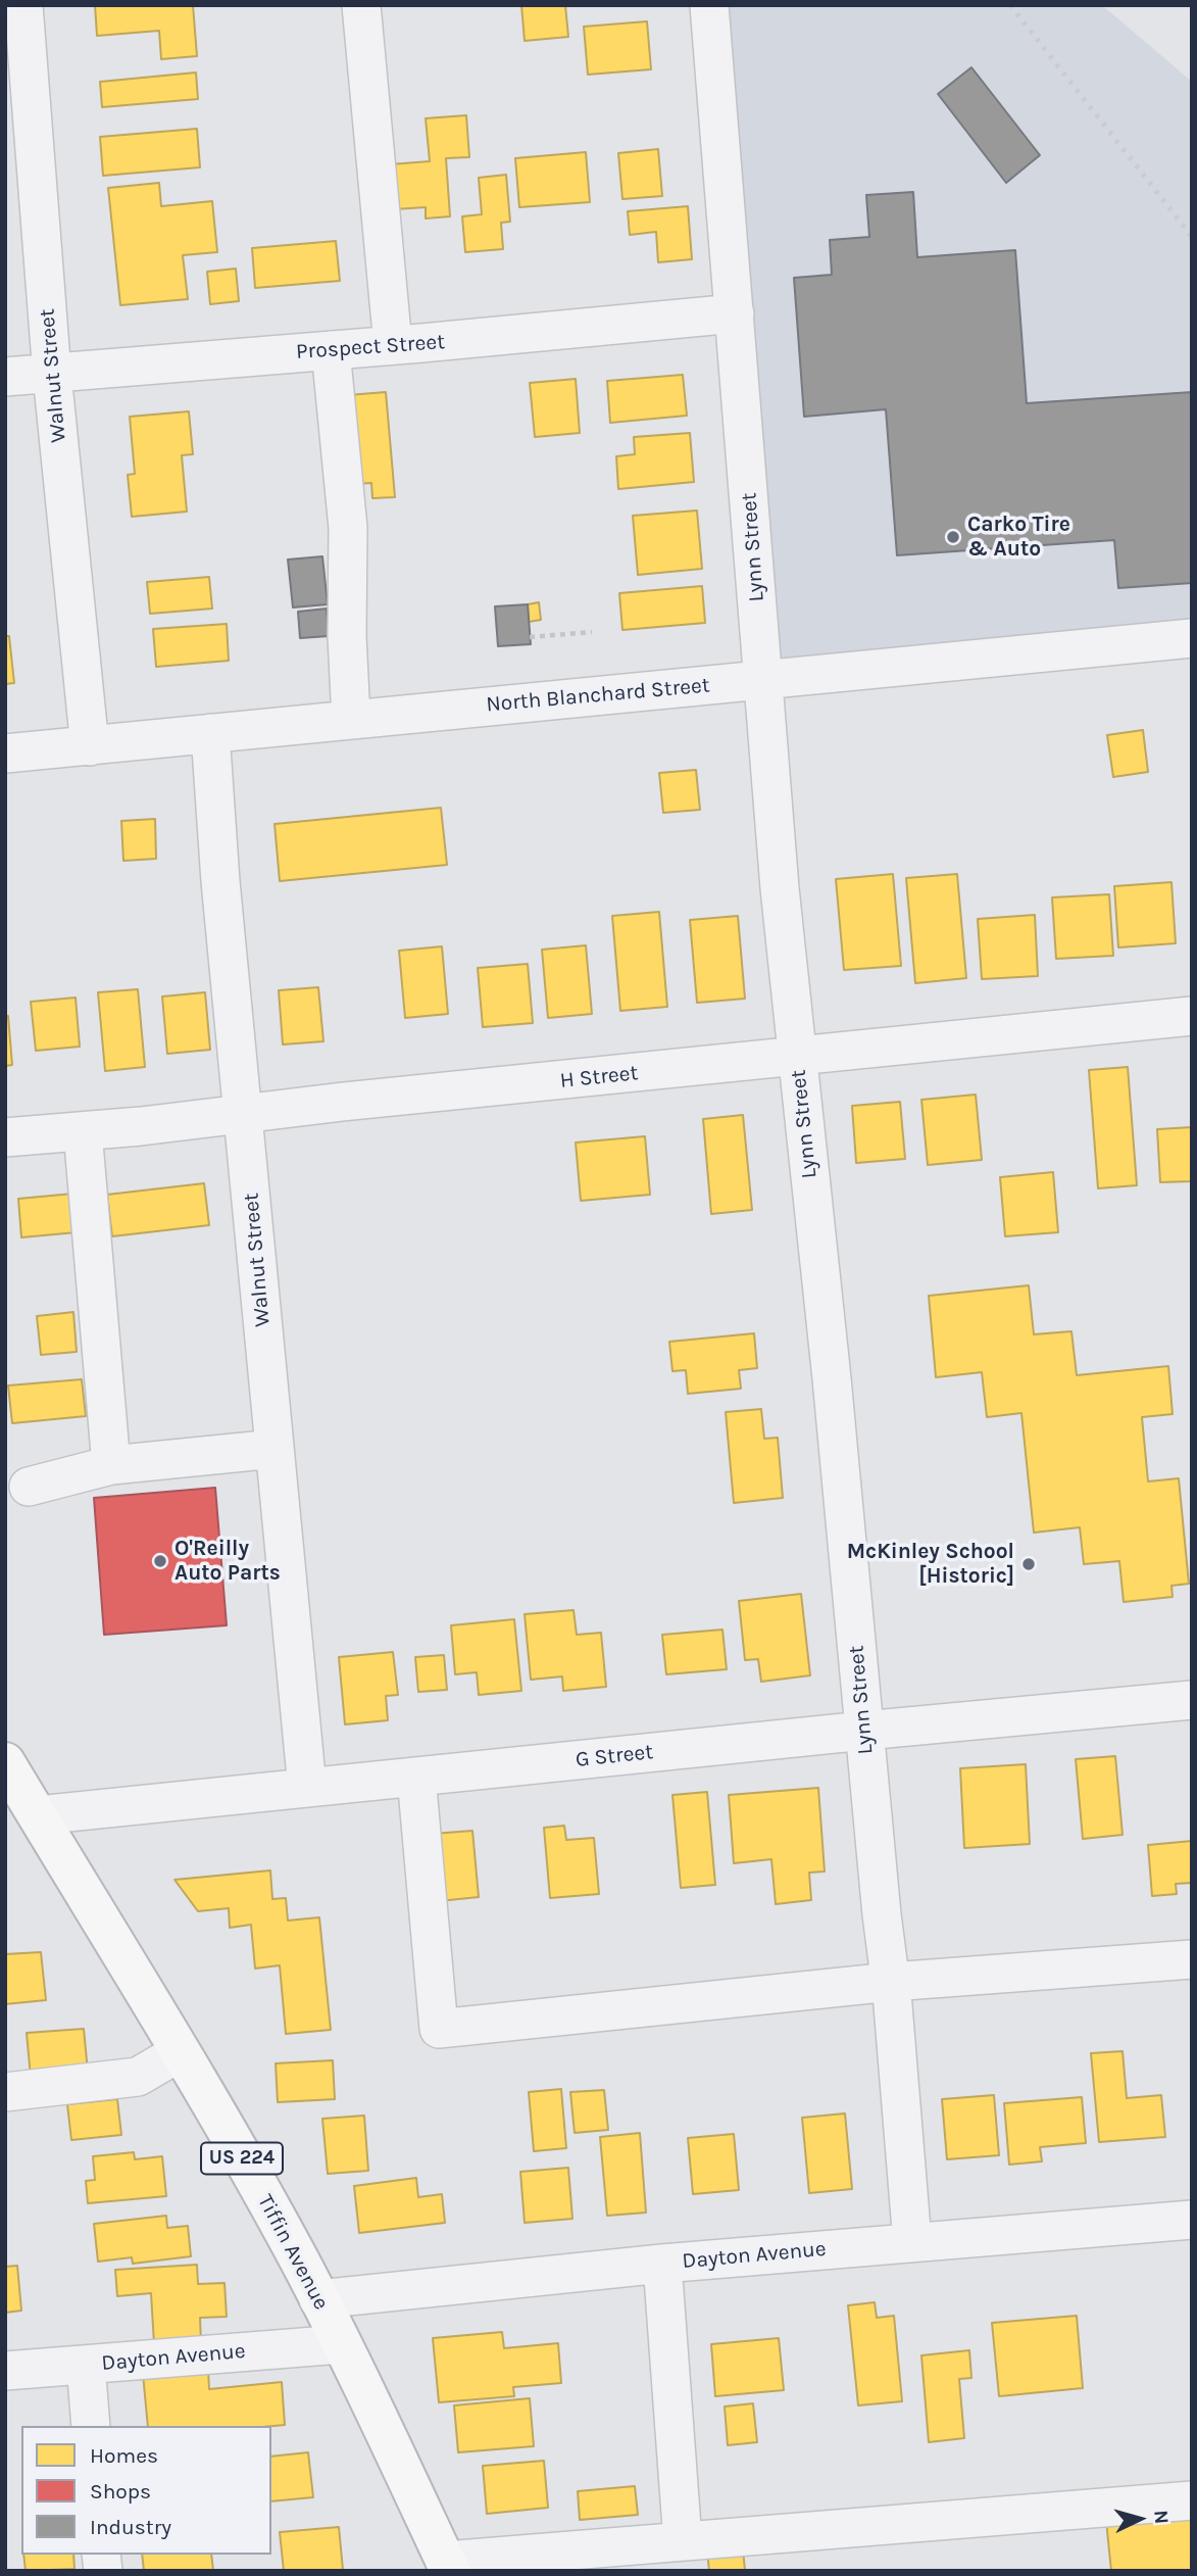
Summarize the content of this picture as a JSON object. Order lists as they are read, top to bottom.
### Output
{
  "streets": {
    "highway": ["US 224", "Tiffin Avenue"],
    "street": [
      "Prospect Street",
      "Walnut Street",
      "Lynn Street",
      "North Blanchard Street",
      "H Street",
      "G Street",
      "Dayton Avenue"
    ]
  },
  "crossings": [
    ["Prospect Street", "Walnut Street"],
    ["Prospect Street", "Lynn Street"],
    ["Walnut Street", "North Blanchard Street"],
    ["Walnut Street", "H Street"],
    ["Walnut Street", "G Street"],
    ["Lynn Street", "North Blanchard Street"],
    ["Lynn Street", "H Street"],
    ["Lynn Street", "G Street"],
    ["Lynn Street", "Dayton Avenue"],
    ["G Street", "Tiffin Avenue"],
    ["Tiffin Avenue", "Dayton Avenue"]
  ],
  "places": ["Carko Tire & Auto", "O'Reilly Auto Parts", "McKinley School [Historic]"],
  "legend": ["Homes", "Shops", "Industry"],
  "north": "right"
}
